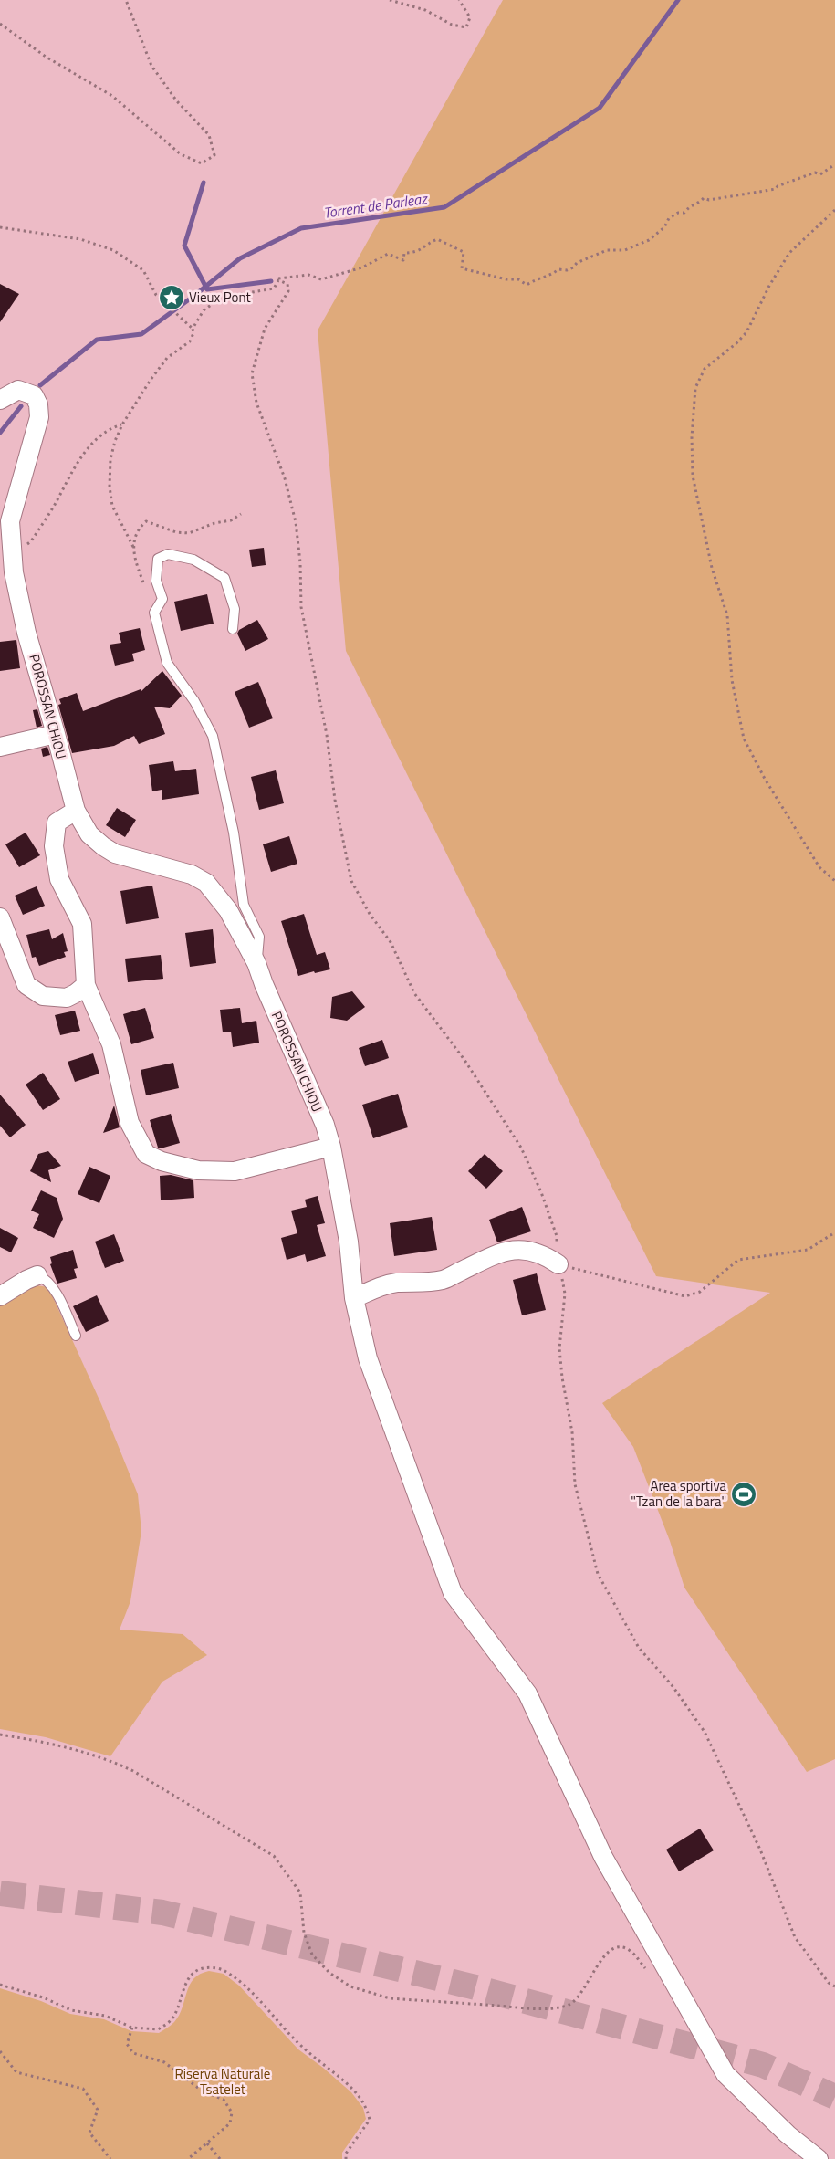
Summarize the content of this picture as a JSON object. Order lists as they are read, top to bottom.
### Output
{
  "streets": {
    "street": ["POROSSAN CHIOU"]
  },
  "water": ["Torrent de Parleaz"],
  "parks": ["Riserva Naturale Tsatelet"],
  "places": {
    "place": ["Vieux Pont"],
    "sports": ["Area sportiva \"Tzan de la bara\""]
  }
}
